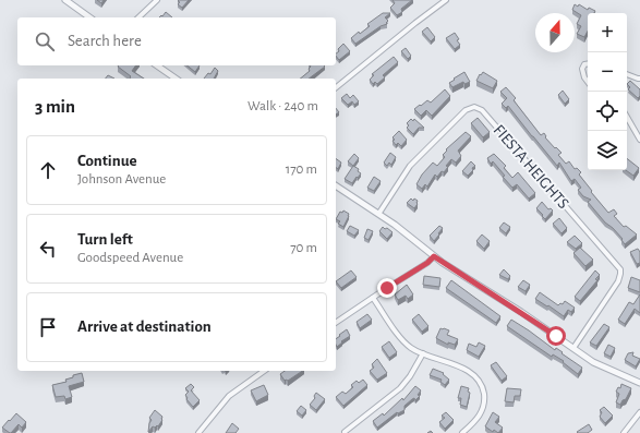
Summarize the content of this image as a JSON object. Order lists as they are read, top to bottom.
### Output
{
  "streets": {
    "street": ["FIESTA HEIGHTS"]
  },
  "north": "top",
  "page": {
    "map_buttons": ["+", "−"],
    "search": "Search here",
    "heading": ["3 min", "Walk · 240 m"],
    "list": [
      ["Continue", "Johnson Avenue", "170 m"],
      ["Turn left", "Goodspeed Avenue", "70 m"],
      "Arrive at destination"
    ]
  }
}
